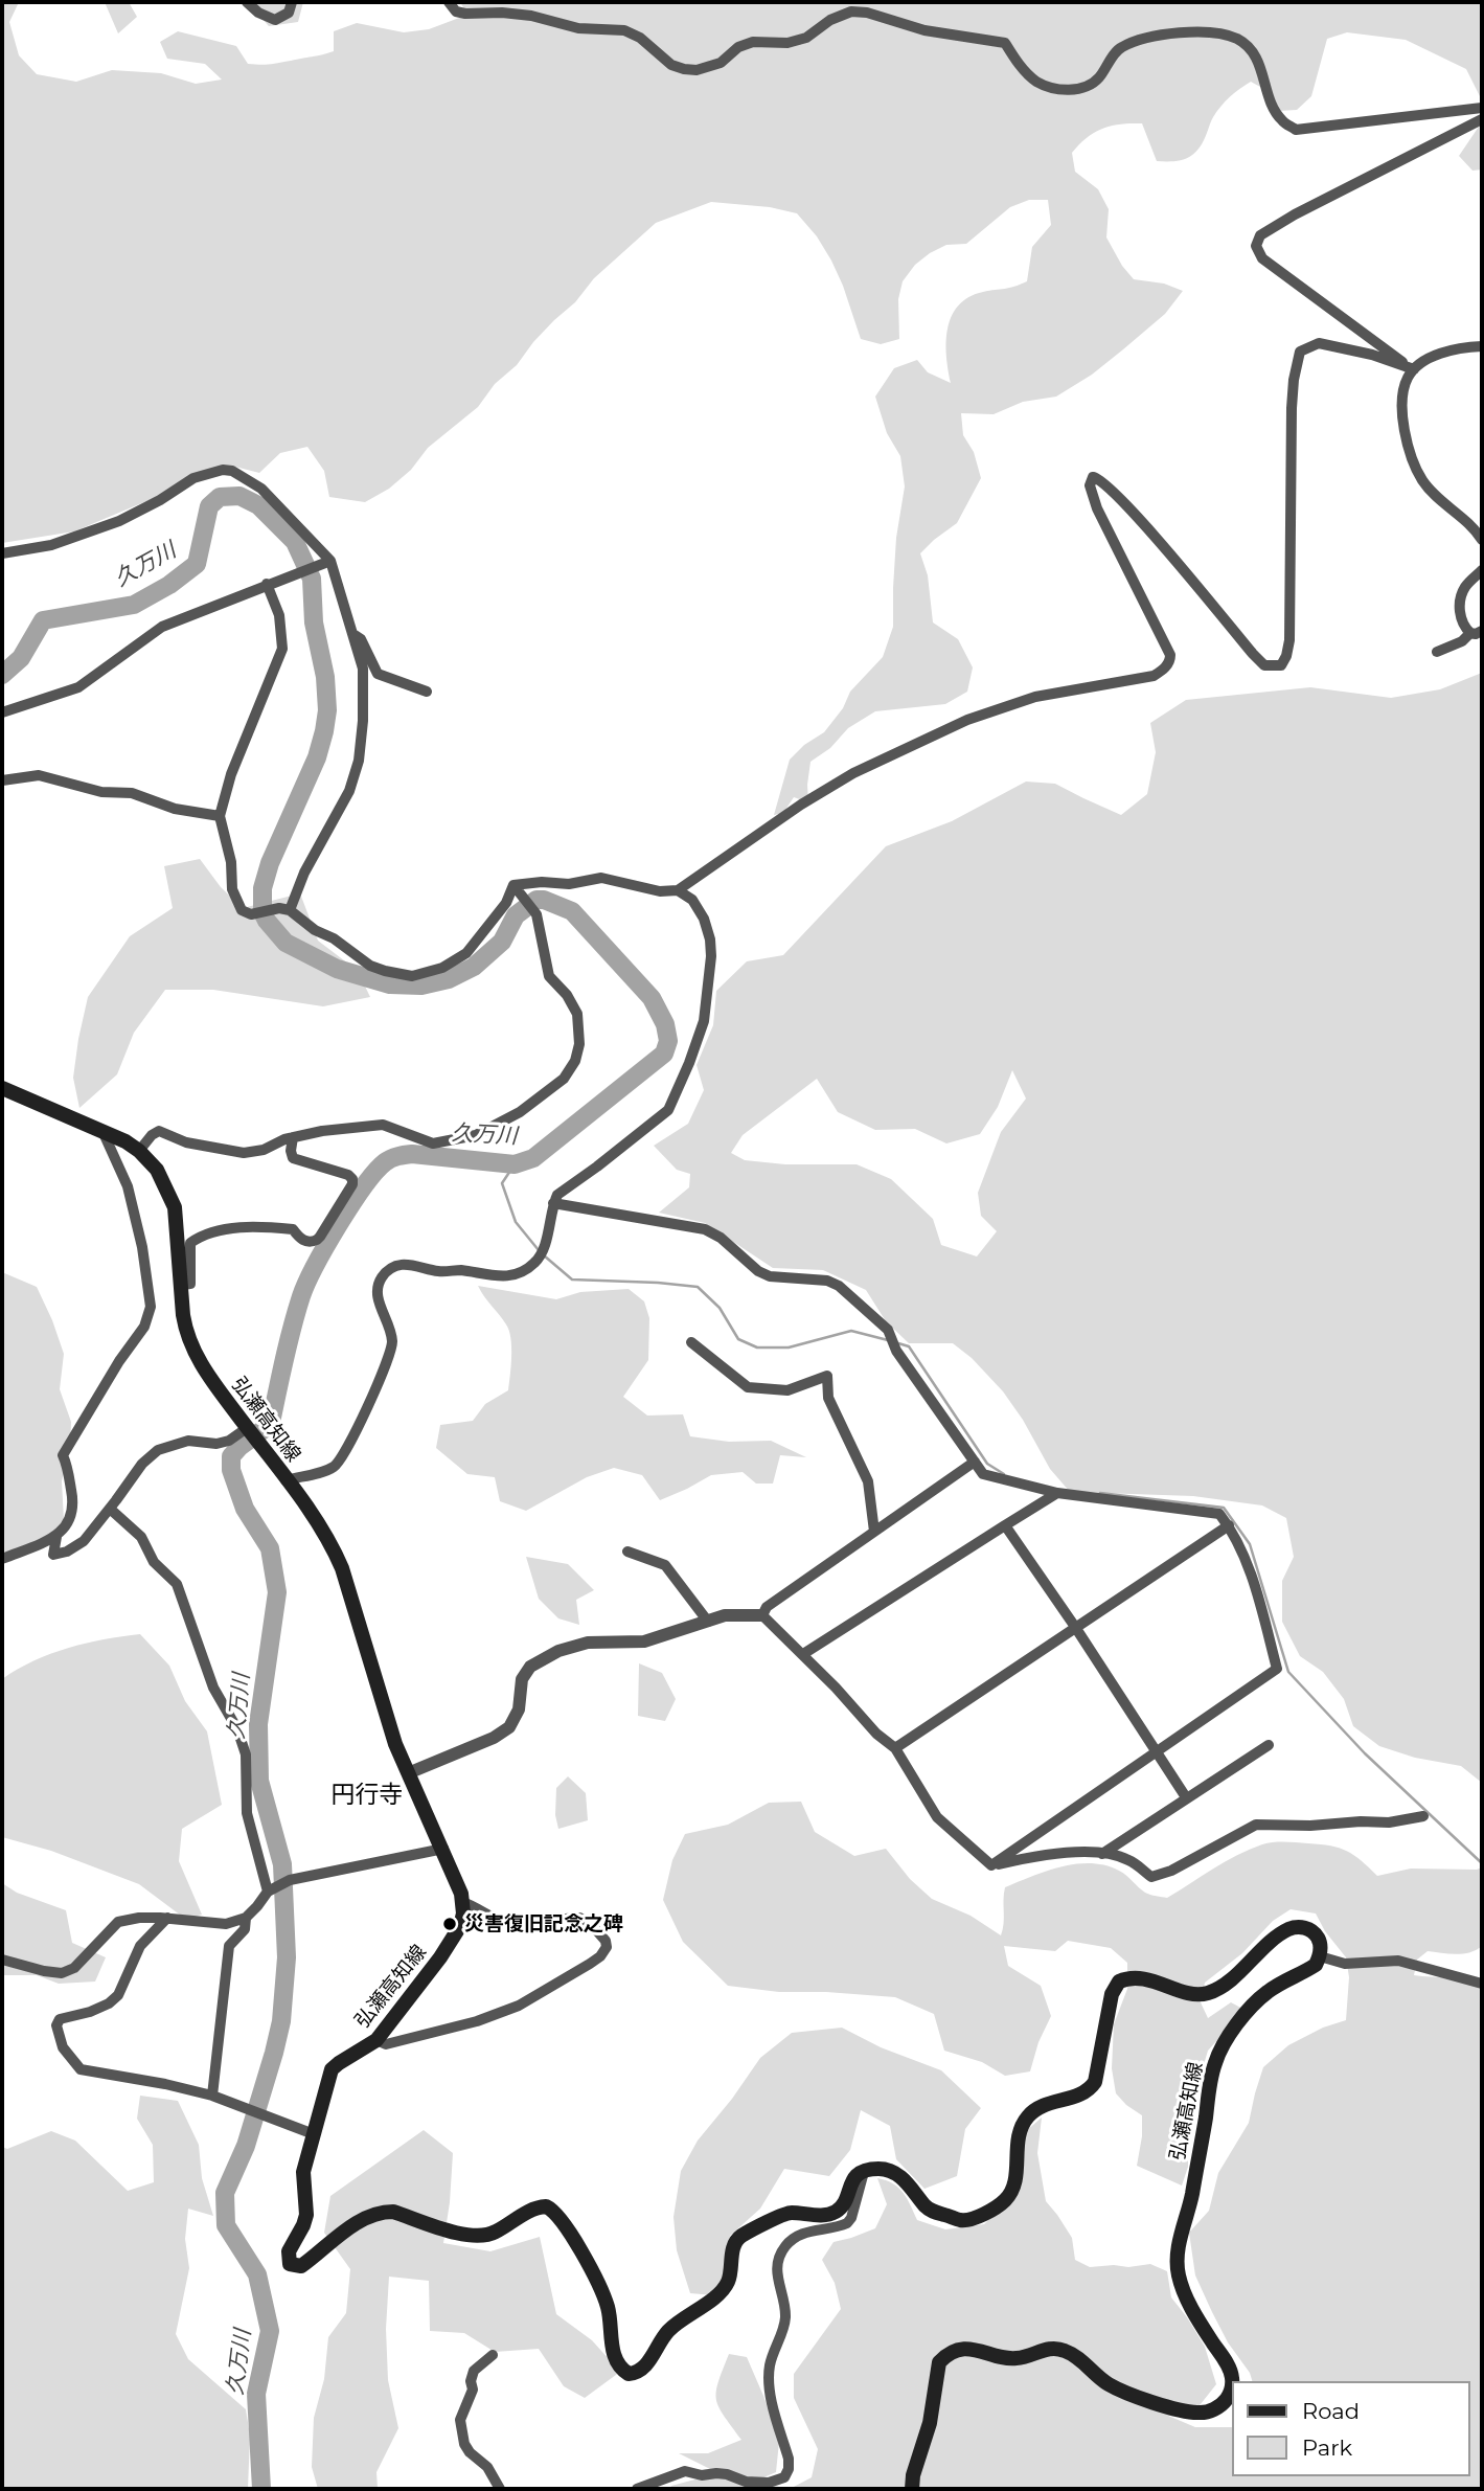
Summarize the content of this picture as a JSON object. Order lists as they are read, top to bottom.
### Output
{
  "streets": {
    "main road": ["弘瀬高知線"]
  },
  "districts": ["円行寺"],
  "water": ["久万川"],
  "places": ["災害復旧記念之碑"],
  "legend": ["Road", "Park"]
}
